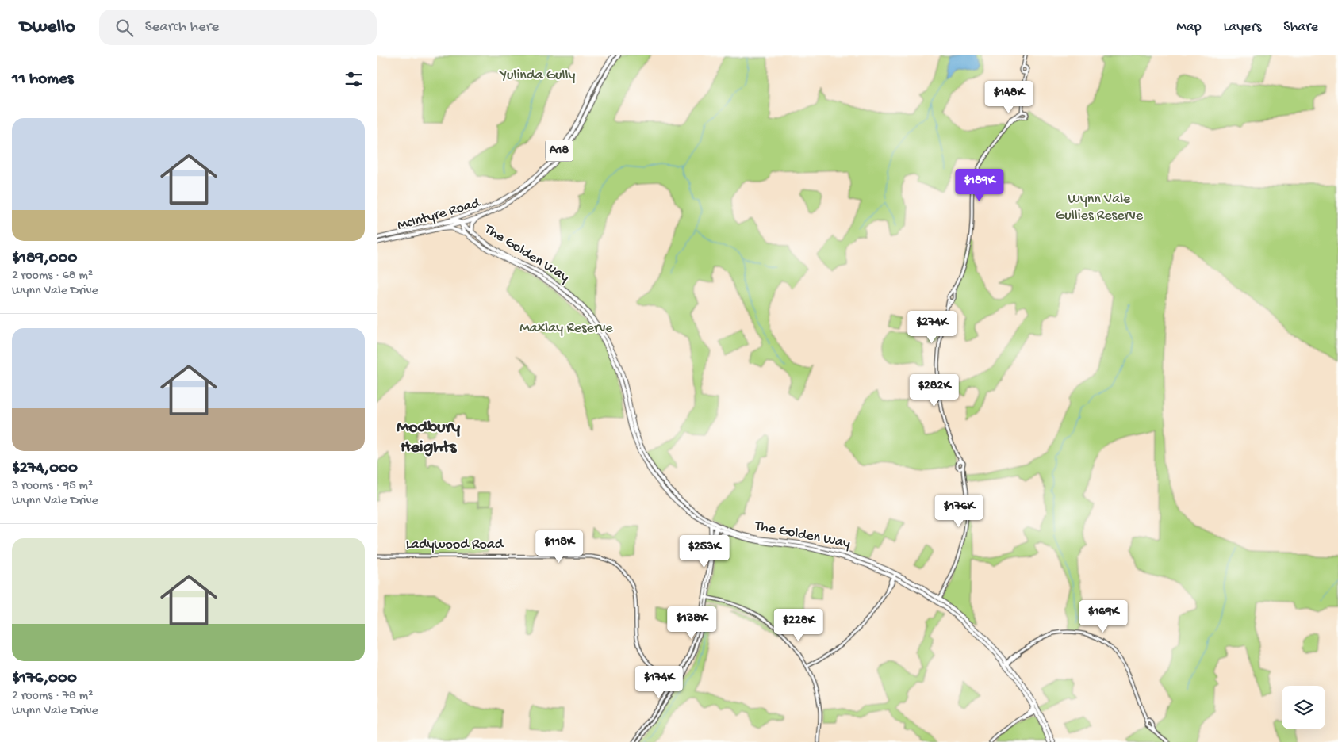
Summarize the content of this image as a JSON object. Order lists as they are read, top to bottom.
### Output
{
  "streets": {
    "main road": [
      "A18",
      "McIntyre Road",
      "The Golden Way",
      "Ladywood Road"
    ]
  },
  "crossings": [
    ["McIntyre Road", "The Golden Way"]
  ],
  "districts": ["Modbury Heights"],
  "parks": ["Yulinda Gully", "Wynn Vale Gullies Reserve", "Maxlay Reserve"],
  "page": {
    "header": "Dwello",
    "search": "Search here",
    "nav": ["Map", "Layers", "Share"],
    "heading": "11 homes",
    "price": [
      "$148K",
      "$189K",
      "$274K",
      "$282K",
      "$176K",
      "$118K",
      "$253K",
      "$169K",
      "$138K",
      "$228K",
      "$174K"
    ],
    "list": [
      {
        "name": "$189,000",
        "note": "2 rooms · 68 m² · Wynn Vale Drive"
      },
      {
        "name": "$274,000",
        "note": "3 rooms · 95 m² · Wynn Vale Drive"
      },
      {
        "name": "$176,000",
        "note": "2 rooms · 78 m² · Wynn Vale Drive"
      }
    ]
  }
}
